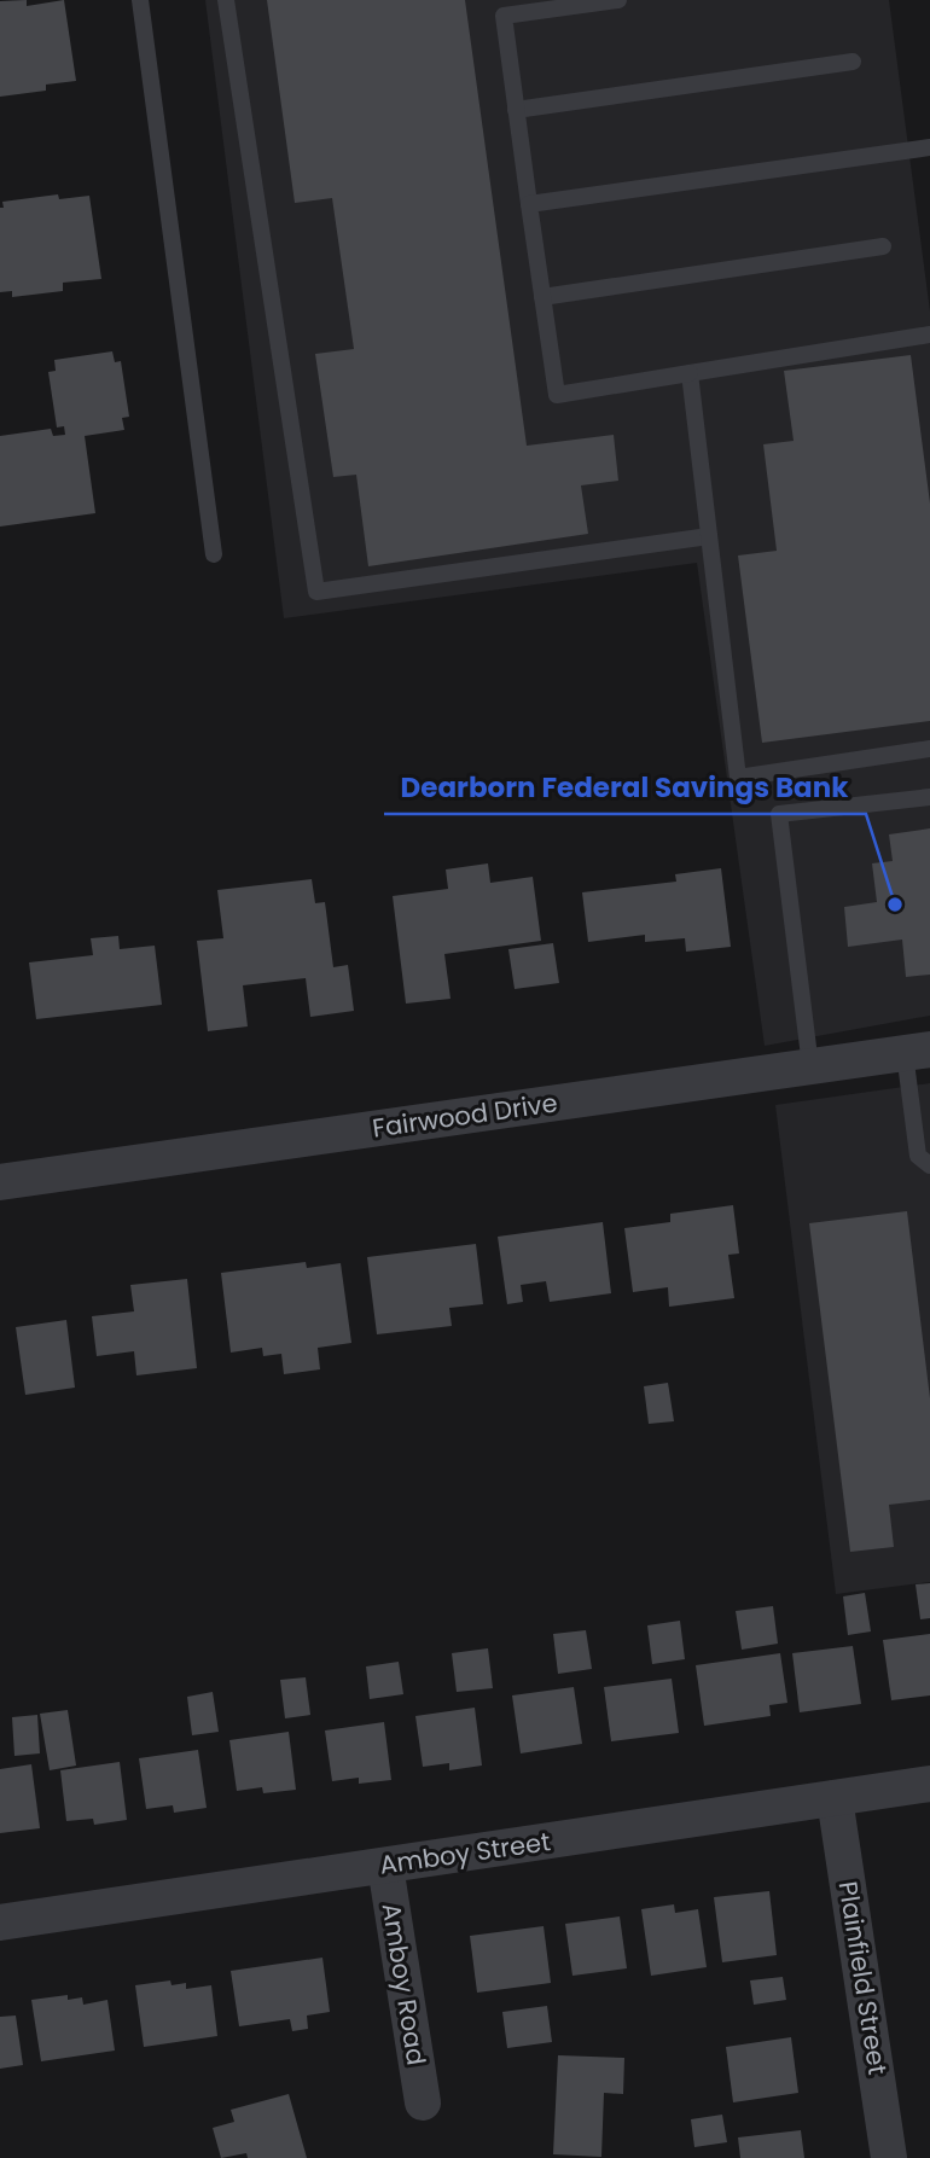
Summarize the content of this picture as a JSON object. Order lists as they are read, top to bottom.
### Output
{
  "streets": {
    "street": [
      "Fairwood Drive",
      "Amboy Street",
      "Plainfield Street",
      "Amboy Road"
    ]
  },
  "crossings": [
    ["Amboy Street", "Plainfield Street"],
    ["Amboy Street", "Amboy Road"]
  ],
  "places": ["Dearborn Federal Savings Bank"]
}
